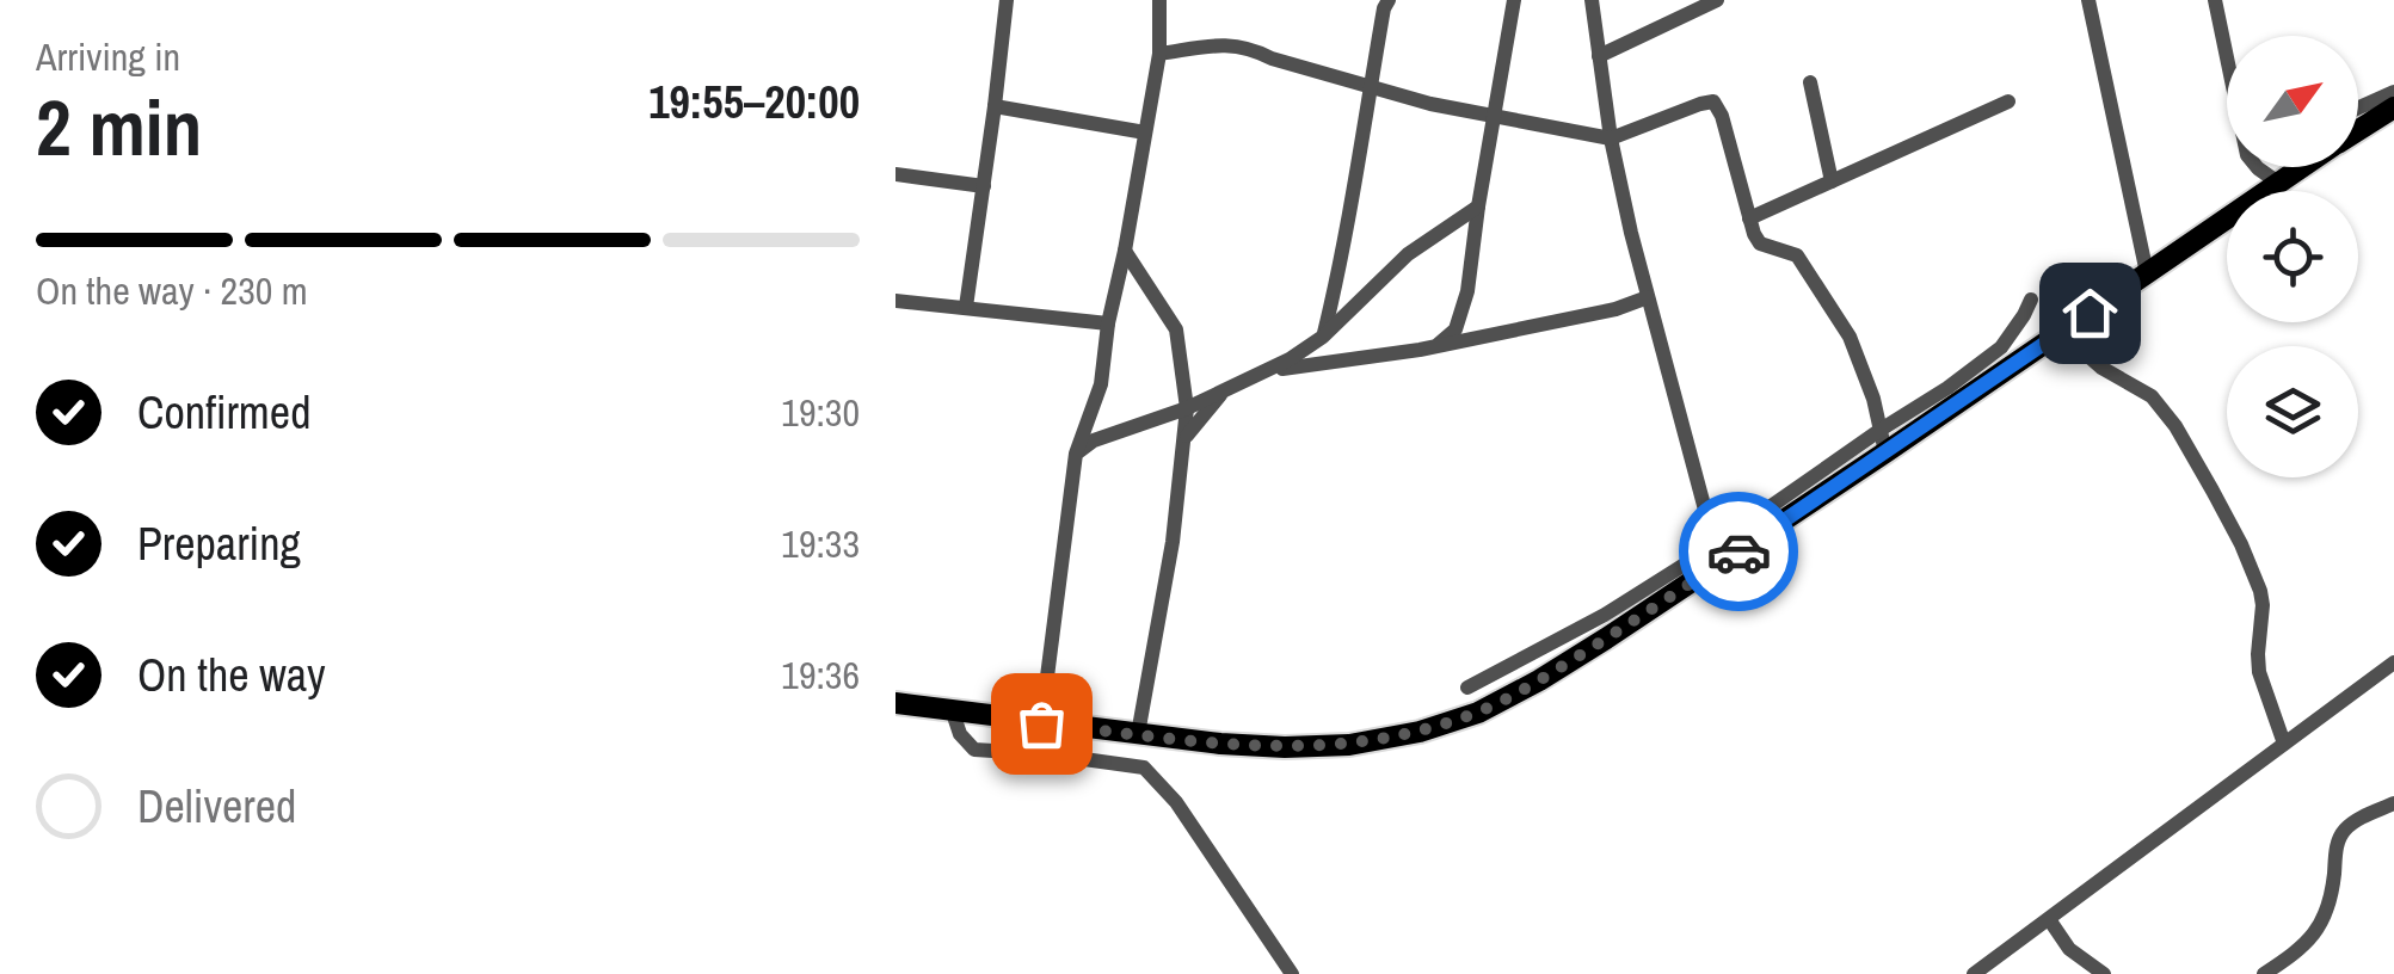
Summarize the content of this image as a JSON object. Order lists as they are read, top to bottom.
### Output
{
  "north": "top right",
  "page": {
    "heading": ["2 min", "Arriving in", "19:55–20:00"],
    "bar": "On the way · 230 m",
    "list": [
      ["Confirmed", "19:30"],
      ["Preparing", "19:33"],
      ["On the way", "19:36"],
      "Delivered"
    ]
  }
}
